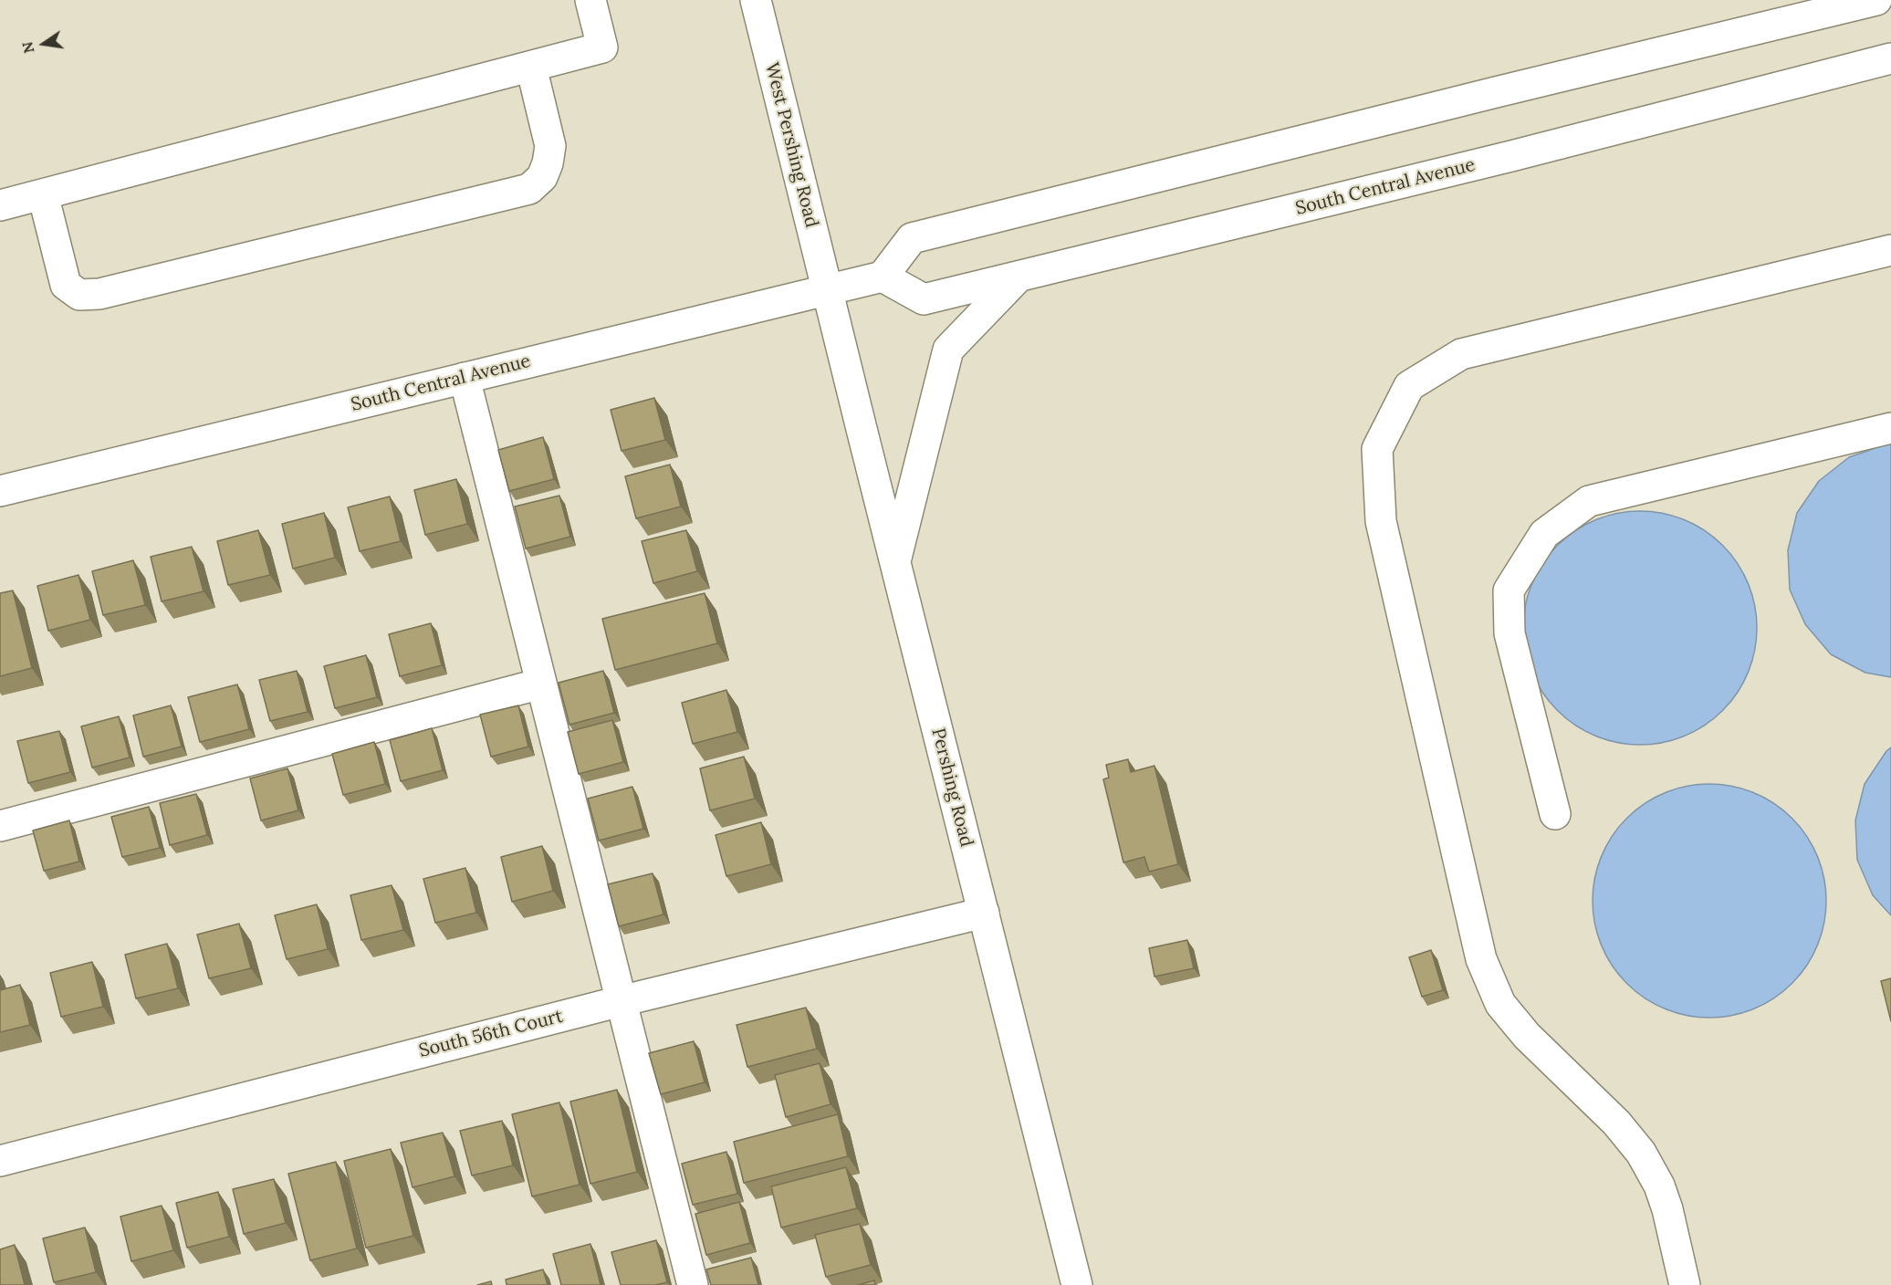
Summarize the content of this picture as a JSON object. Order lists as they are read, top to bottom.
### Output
{
  "streets": {
    "main road": [
      "West Pershing Road",
      "South Central Avenue",
      "Pershing Road",
      "South 56th Court"
    ]
  },
  "crossings": [
    ["West Pershing Road", "South Central Avenue"],
    ["West Pershing Road", "Pershing Road"],
    ["South Central Avenue", "Pershing Road"],
    ["Pershing Road", "South 56th Court"]
  ],
  "north": "left"
}
